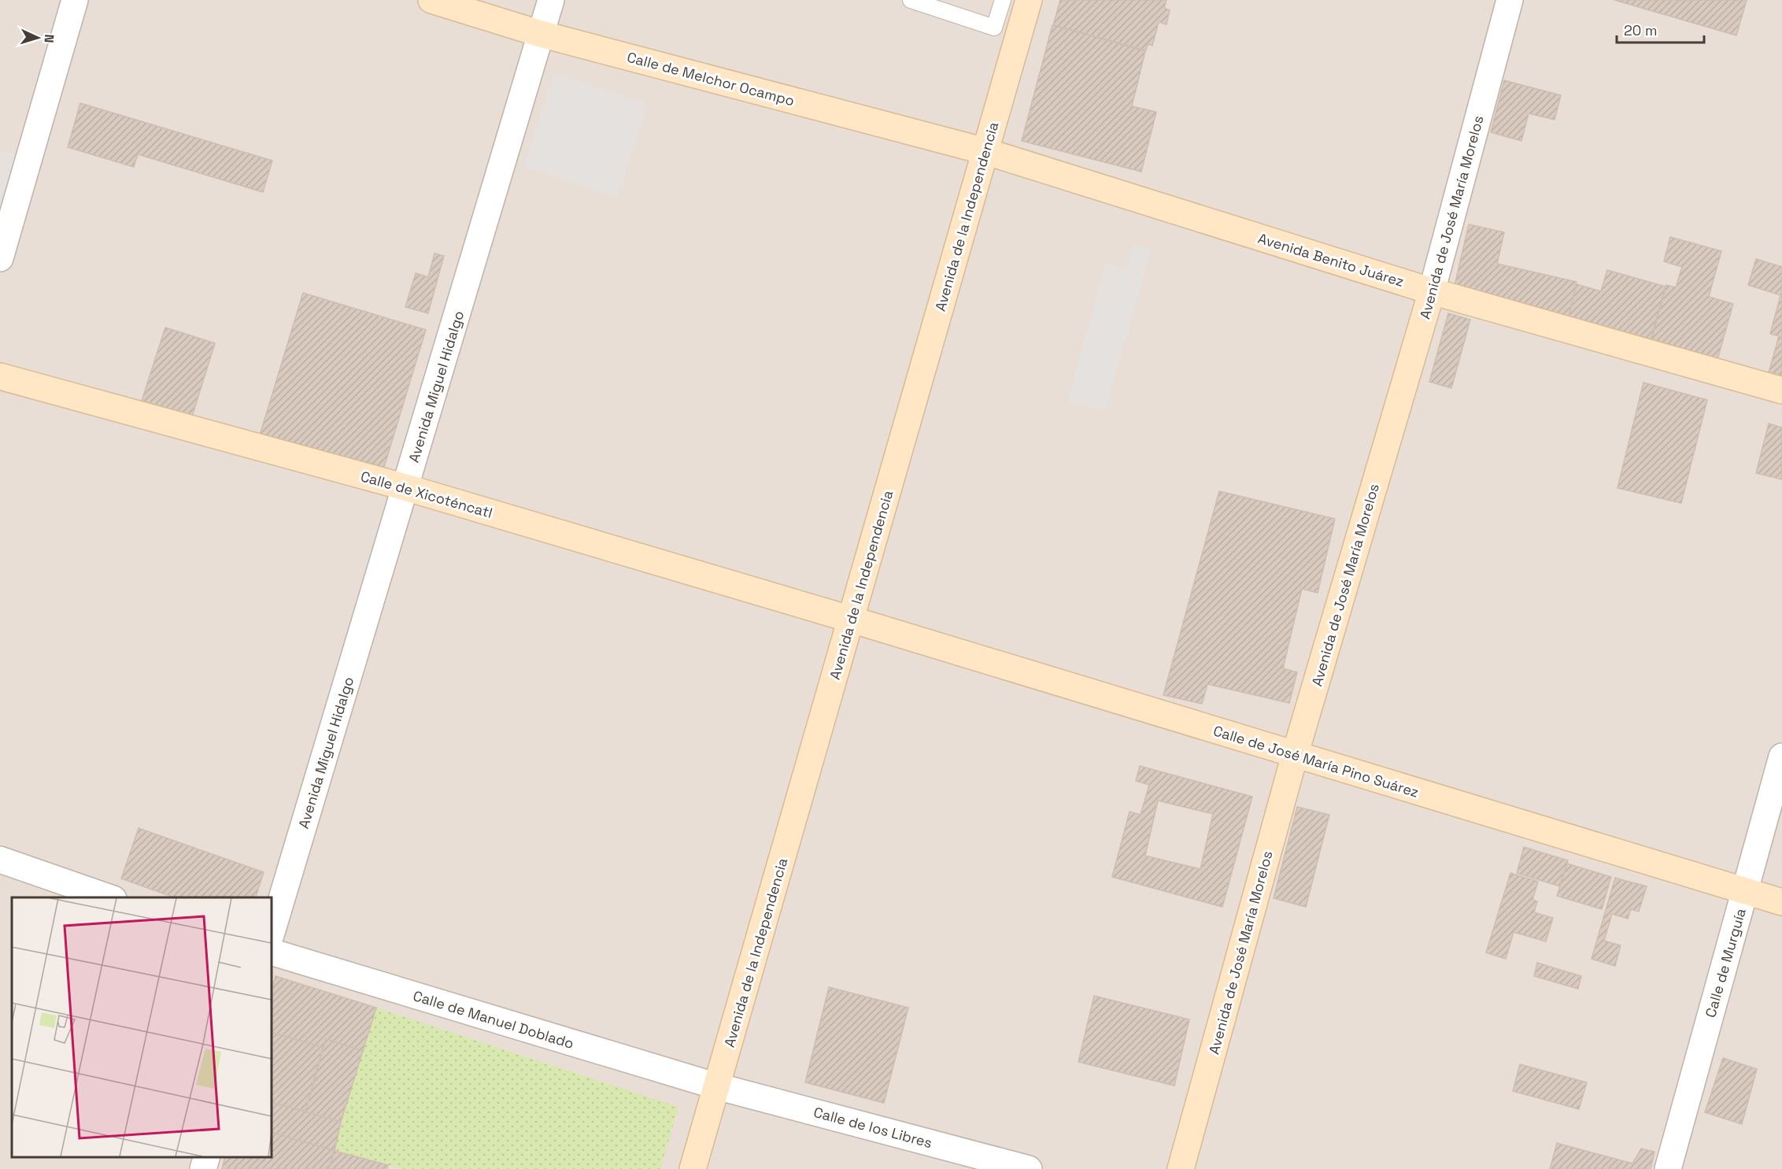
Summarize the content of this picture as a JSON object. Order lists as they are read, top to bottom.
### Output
{
  "streets": {
    "main road": [
      "Calle de Melchor Ocampo",
      "Avenida de la Independencia",
      "Avenida de José María Morelos",
      "Avenida Benito Juárez",
      "Calle de Xicoténcatl",
      "Calle de José María Pino Suárez"
    ],
    "street": [
      "Avenida Miguel Hidalgo",
      "Calle de Murguía",
      "Calle de Manuel Doblado",
      "Calle de los Libres"
    ]
  },
  "crossings": [
    ["Calle de Melchor Ocampo", "Avenida de la Independencia"],
    ["Calle de Melchor Ocampo", "Avenida Benito Juárez"],
    ["Calle de Melchor Ocampo", "Avenida Miguel Hidalgo"],
    ["Avenida de la Independencia", "Avenida Benito Juárez"],
    ["Avenida de la Independencia", "Calle de Xicoténcatl"],
    ["Avenida de la Independencia", "Calle de José María Pino Suárez"],
    ["Avenida de la Independencia", "Calle de Manuel Doblado"],
    ["Avenida de la Independencia", "Calle de los Libres"],
    ["Avenida de José María Morelos", "Avenida Benito Juárez"],
    ["Avenida de José María Morelos", "Calle de José María Pino Suárez"],
    ["Avenida Miguel Hidalgo", "Calle de Xicoténcatl"],
    ["Calle de Xicoténcatl", "Calle de José María Pino Suárez"],
    ["Calle de José María Pino Suárez", "Calle de Murguía"],
    ["Calle de Manuel Doblado", "Calle de los Libres"]
  ],
  "scale_bar": "20 m",
  "north": "right"
}
